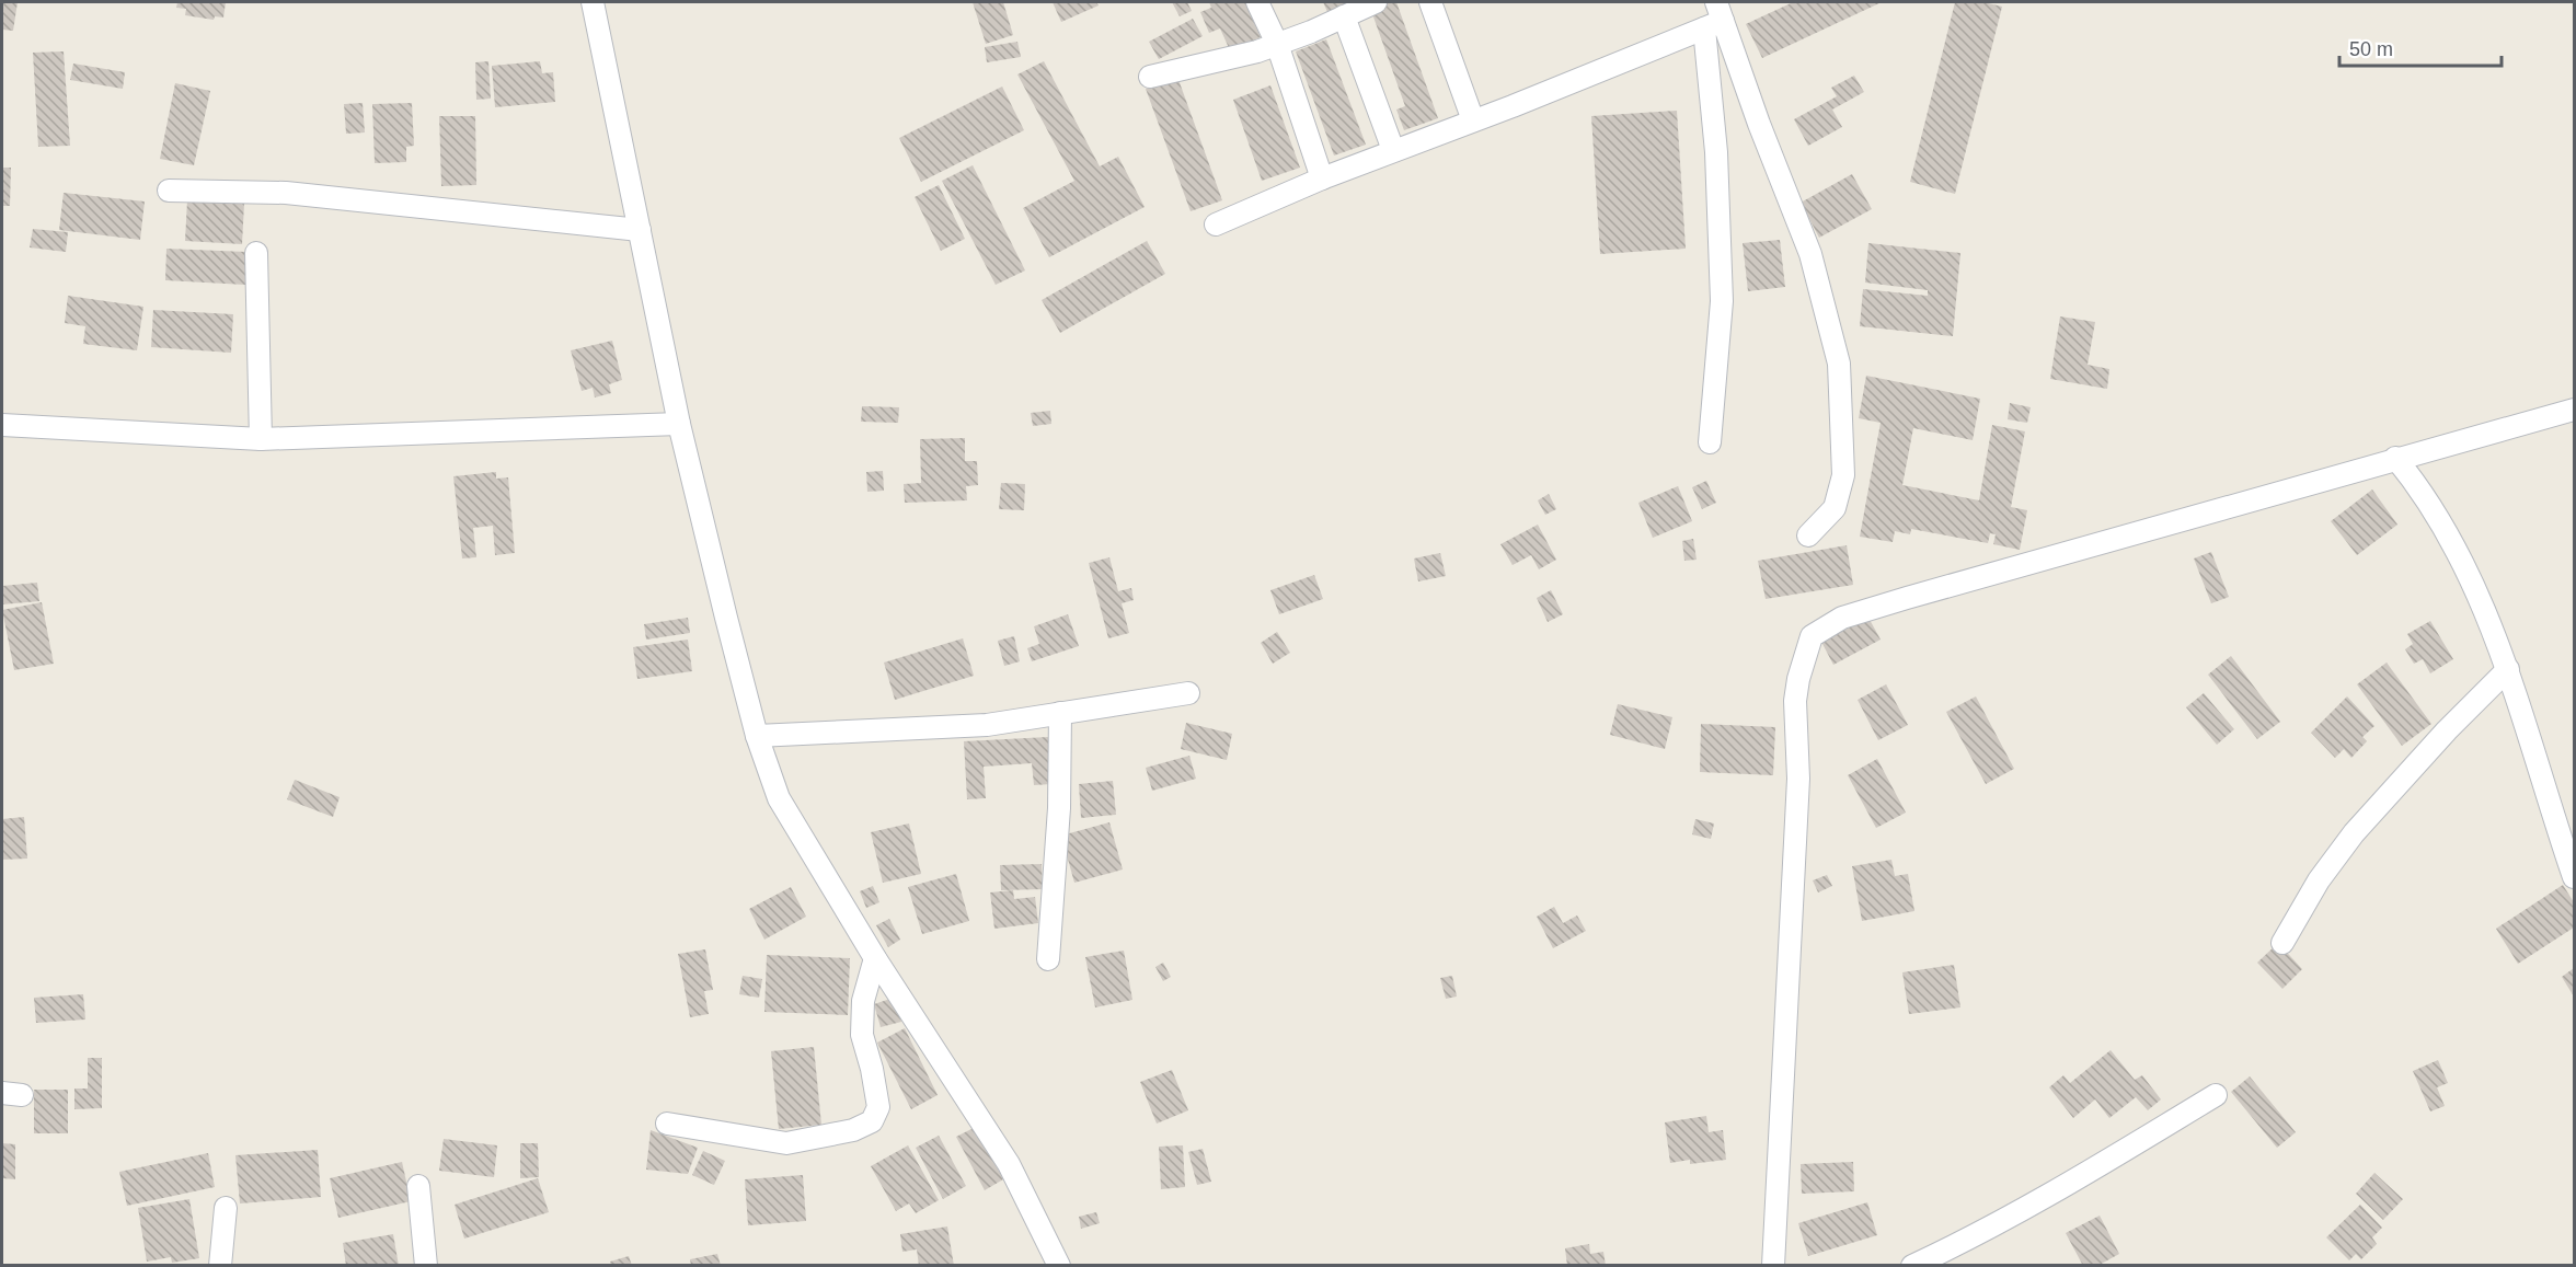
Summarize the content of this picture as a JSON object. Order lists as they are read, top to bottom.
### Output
{
  "scale_bar": "50 m"
}
